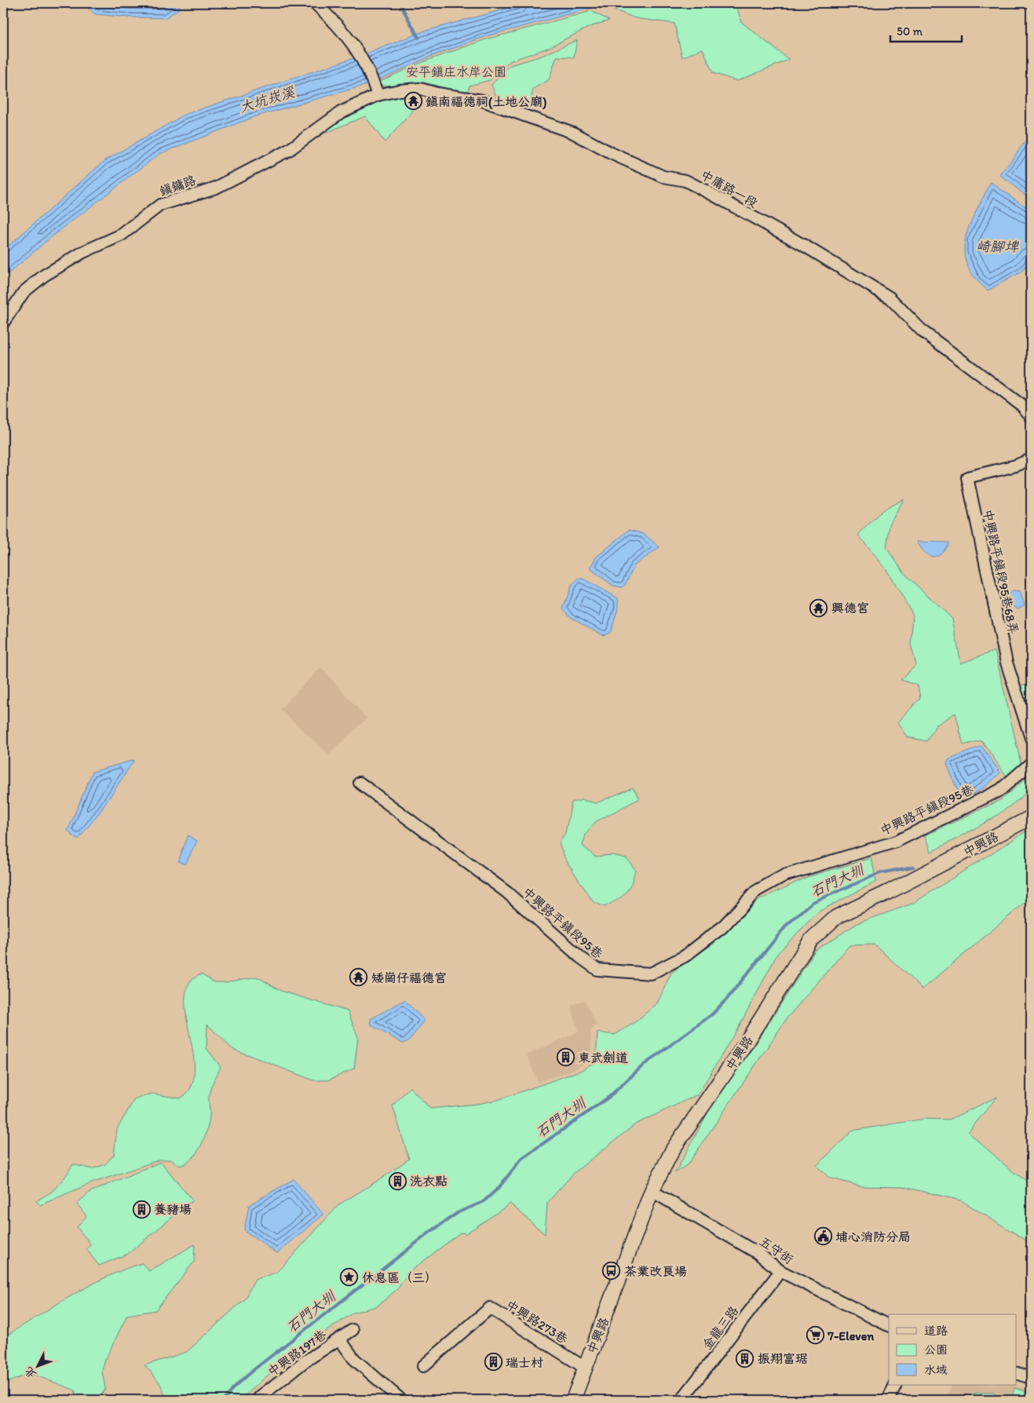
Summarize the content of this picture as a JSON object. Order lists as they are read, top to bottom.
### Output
{
  "streets": {
    "street": [
      "鎮鏞路",
      "中庸路一段",
      "中興路平鎮段95巷68弄",
      "中興路平鎮段95巷",
      "中興路",
      "五守街",
      "中興路273巷",
      "金龍三路",
      "中興路197巷"
    ]
  },
  "crossings": [
    ["鎮鏞路", "中庸路一段"],
    ["中興路", "五守街"],
    ["中興路", "中興路273巷"],
    ["五守街", "金龍三路"]
  ],
  "water": ["大坑崁溪", "崎腳埤", "石門大圳"],
  "parks": ["安平鎮庄水岸公園"],
  "places": {
    "temple": ["鎮南福德祠(土地公廟)", "興德宮", "矮崗仔福德宮"],
    "building": [
      "東武劍道",
      "洗衣點",
      "養豬場",
      "振翔富琚",
      "瑞士村"
    ],
    "public building": ["埔心消防分局"],
    "bus stop": ["茶業改良場"],
    "place": ["休息區（三）"],
    "supermarket": ["7-Eleven"]
  },
  "legend": ["道路", "公園", "水域"],
  "scale_bar": "50 m",
  "north": "bottom left"
}
